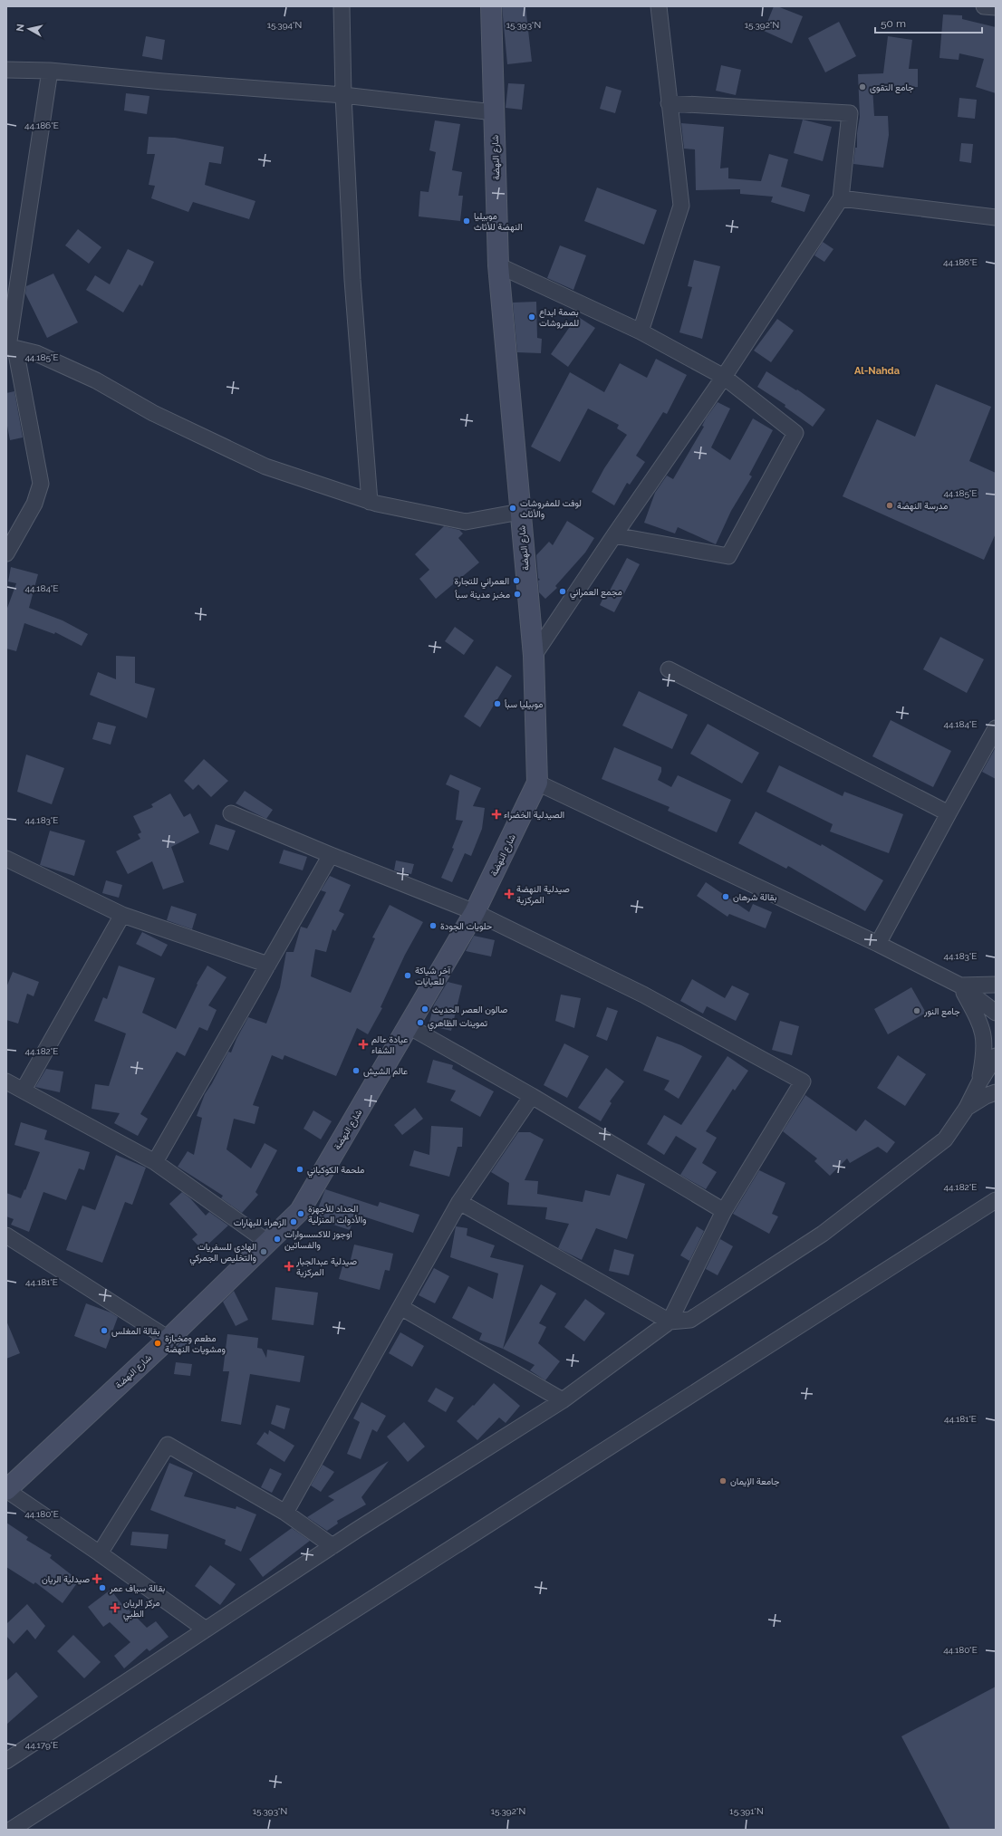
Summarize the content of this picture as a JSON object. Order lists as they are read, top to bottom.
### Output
{
  "streets": {
    "street": ["شارع النهضة"]
  },
  "districts": ["Al-Nahda"],
  "places": {
    "other": [
      "جامع التقوى",
      "موبيليا النهضة للأثاث",
      "بصمة ابداع للمفروشات",
      "مدرسة النهضة",
      "لوفت للمفروشات والأثاث",
      "العمراني للتجارة",
      "مجمع العمراني",
      "مخبز مدينة سبأ",
      "موبيليا سبأ",
      "بقالة شرهان",
      "حلويات الجودة",
      "آخر شياكة للعبايات",
      "صالون العصر الحديث",
      "جامع النور",
      "تموينات الظاهري",
      "عالم الشيش",
      "ملحمة الكوكباني",
      "الحداد للأجهزة والأدوات المنزلية",
      "الزهراء للبهارات",
      "اوجوز للاكسسوارات والفساتين",
      "الهادي للسفريات والتخليص الجمركي",
      "بقالة المغلس",
      "مطعم ومخبازة ومشويات النهضة",
      "جامعة الإيمان",
      "بقالة سياف عمر"
    ],
    "health": [
      "الصيدلية الخضراء",
      "صيدلية النهضة المركزية",
      "عيادة عالم الشفاء",
      "صيدلية عبدالجبار المركزية",
      "صيدلية الريان",
      "مركز الريان الطبي"
    ]
  },
  "scale_bar": "50 m",
  "north": "left",
  "coordinates": [
    "15.394°N",
    "15.393°N",
    "15.392°N",
    "44.186°E",
    "44.185°E",
    "44.184°E",
    "44.183°E",
    "44.182°E",
    "44.181°E",
    "44.180°E",
    "44.179°E",
    "15.391°N"
  ]
}
